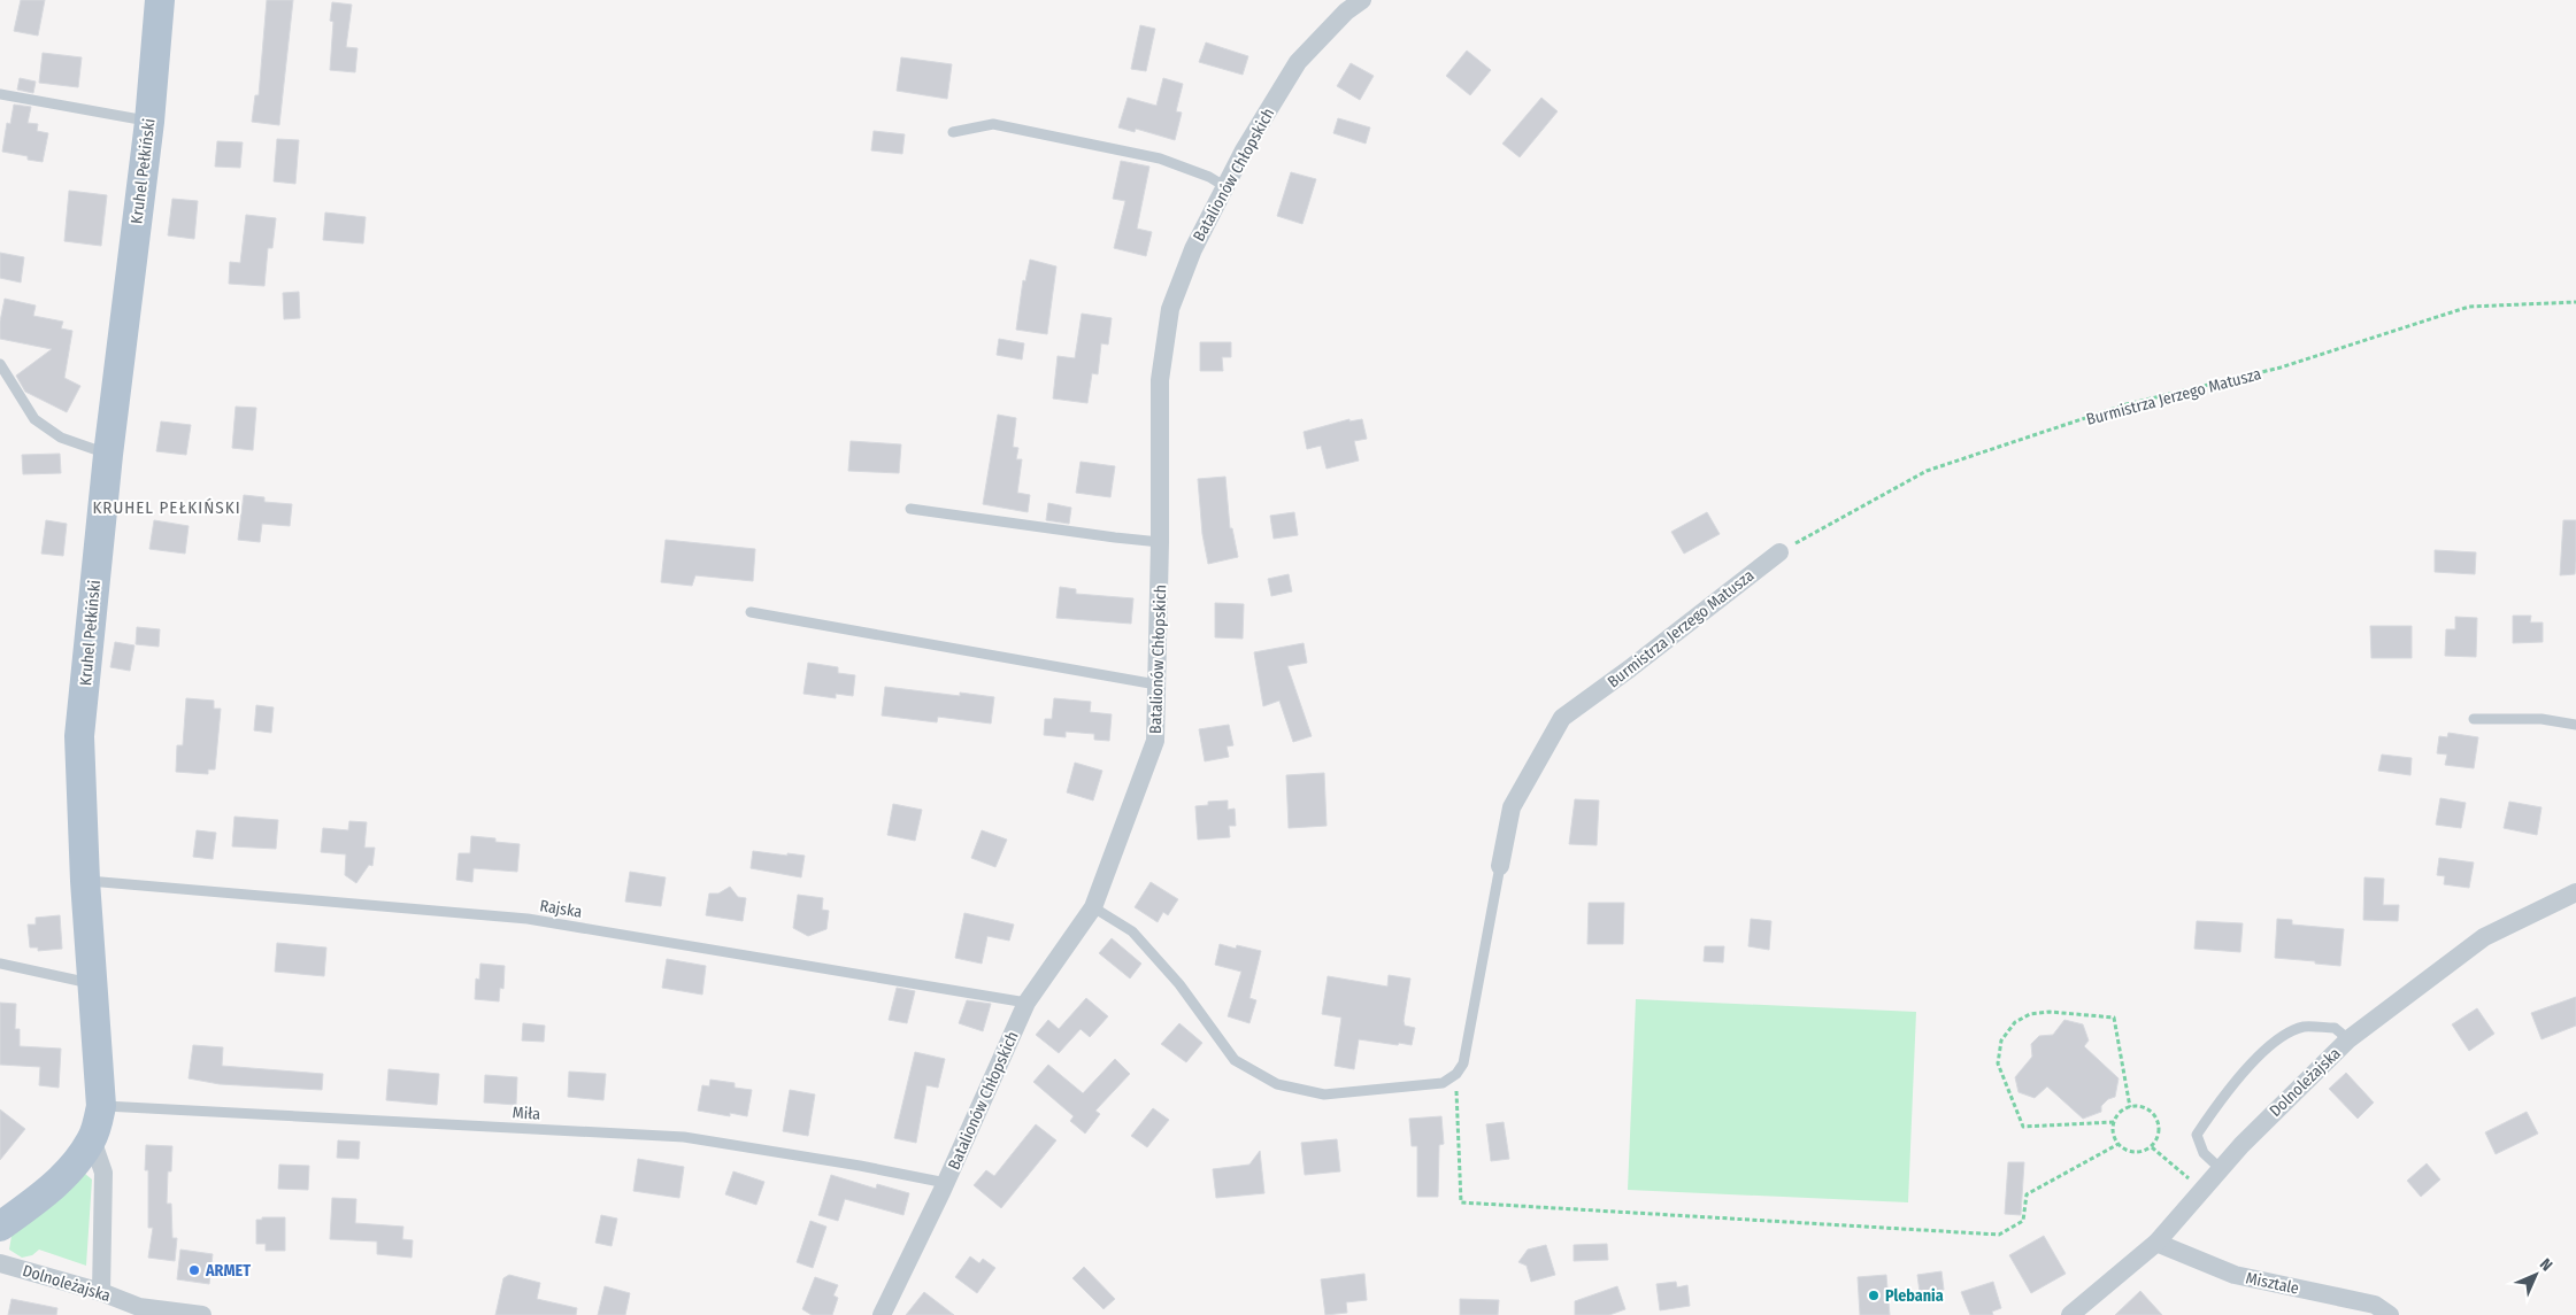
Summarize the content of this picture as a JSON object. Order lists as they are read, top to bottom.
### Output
{
  "streets": {
    "main road": ["Kruhel Pełkiński"],
    "street": [
      "Batalionów Chłopskich",
      "Burmistrza Jerzego Matusza",
      "Dolnoleżajska",
      "Misztale"
    ],
    "lane": ["Rajska", "Miła"]
  },
  "crossings": [
    ["Kruhel Pełkiński", "Rajska"],
    ["Kruhel Pełkiński", "Miła"],
    ["Batalionów Chłopskich", "Rajska"],
    ["Batalionów Chłopskich", "Miła"],
    ["Dolnoleżajska", "Misztale"]
  ],
  "districts": ["KRUHEL PEŁKIŃSKI"],
  "places": ["ARMET", "Plebania"],
  "north": "top right"
}
